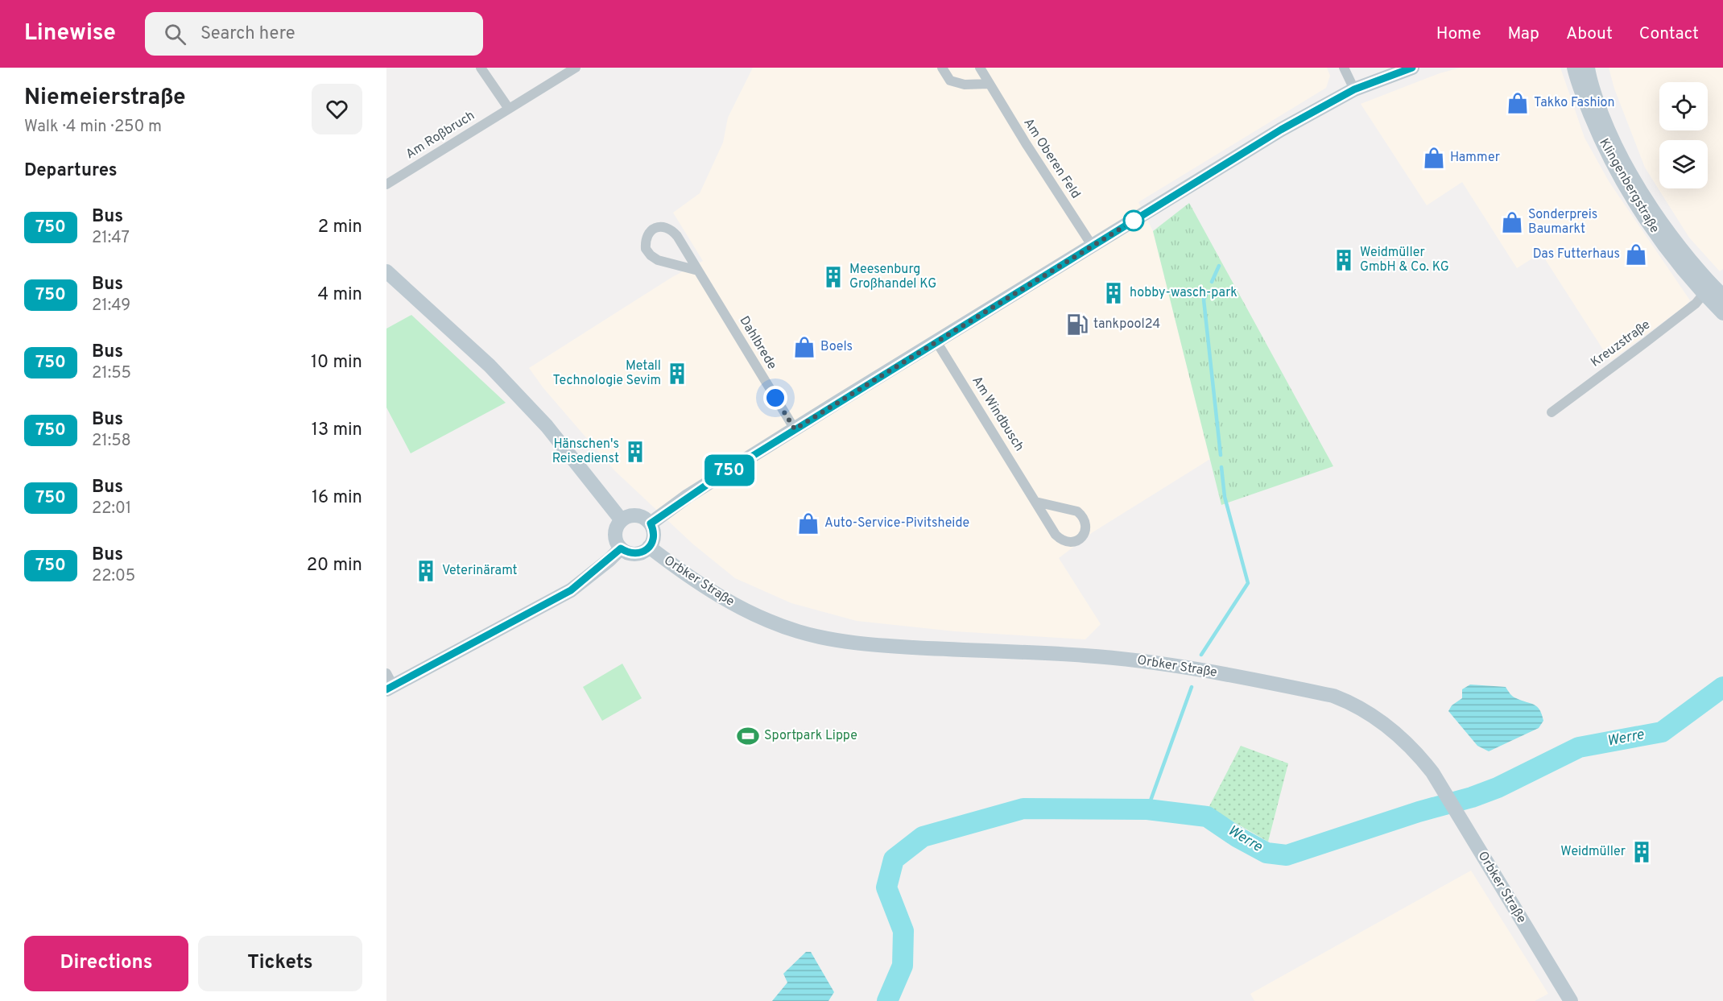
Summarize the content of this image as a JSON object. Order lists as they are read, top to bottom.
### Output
{
  "streets": {
    "street": [
      "Am Roßbruch",
      "Am Oberen Feld",
      "Klingenbergstraße",
      "Dahlbrede",
      "Kreuzstraße",
      "Am Windbusch",
      "Orbker Straße"
    ]
  },
  "crossings": [
    ["Klingenbergstraße", "Kreuzstraße"]
  ],
  "water": ["Werre"],
  "places": {
    "shop": [
      "Takko Fashion",
      "Hammer",
      "Sonderpreis Baumarkt",
      "Das Futterhaus",
      "Boels",
      "Auto-Service-Pivitsheide"
    ],
    "building": [
      "Weidmüller GmbH & Co. KG",
      "Meesenburg Großhandel KG",
      "hobby-wasch-park",
      "Metall Technologie Sevim",
      "Hänschen's Reisedienst",
      "Veterinäramt",
      "Weidmüller"
    ],
    "fuel station": ["tankpool24"],
    "sports": ["Sportpark Lippe"]
  },
  "lines": ["bus line 750"],
  "page": {
    "header": "Linewise",
    "search": "Search here",
    "nav": [
      "Home",
      "Map",
      "About",
      "Contact"
    ],
    "heading": [
      ["Niemeierstraße", "Walk · 4 min · 250 m"],
      "Departures"
    ],
    "on_map": "750",
    "list": [
      {
        "mark": "750",
        "name": "Bus",
        "note": "21:47",
        "value": "2 min"
      },
      {
        "mark": "750",
        "name": "Bus",
        "note": "21:49",
        "value": "4 min"
      },
      {
        "mark": "750",
        "name": "Bus",
        "note": "21:55",
        "value": "10 min"
      },
      {
        "mark": "750",
        "name": "Bus",
        "note": "21:58",
        "value": "13 min"
      },
      {
        "mark": "750",
        "name": "Bus",
        "note": "22:01",
        "value": "16 min"
      },
      {
        "mark": "750",
        "name": "Bus",
        "note": "22:05",
        "value": "20 min"
      }
    ],
    "buttons": ["Directions", "Tickets"]
  }
}
